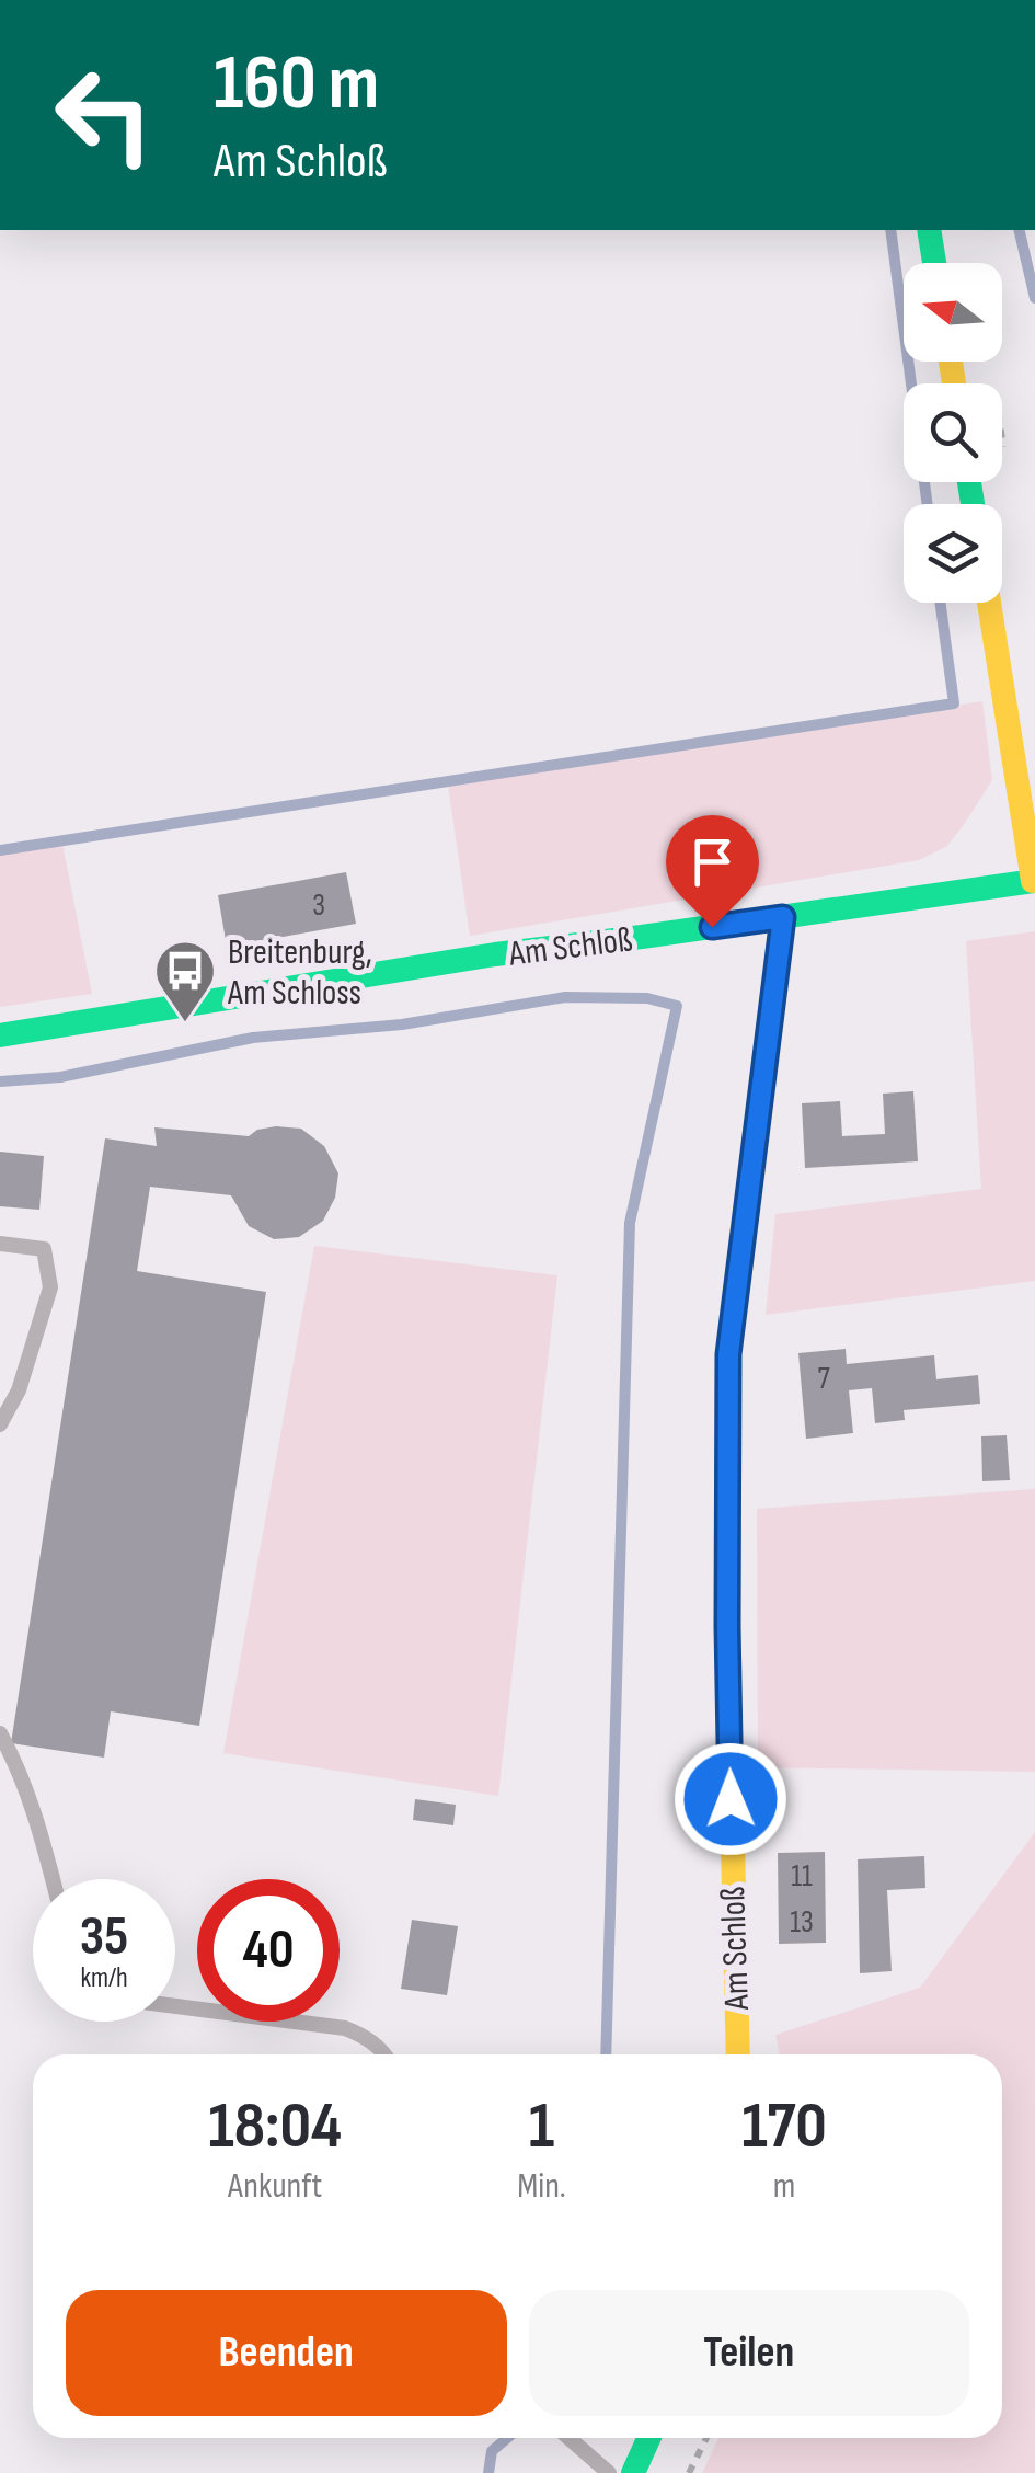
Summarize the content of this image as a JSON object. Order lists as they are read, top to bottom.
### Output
{
  "streets": {
    "main road": ["Am Schloß"]
  },
  "places": {
    "bus stop": ["Breitenburg, Am Schloss"]
  },
  "house_numbers": [
    "3",
    "7",
    "11",
    "13"
  ],
  "north": "left",
  "page": {
    "turn": ["160 m", "Am Schloß"],
    "speed": "35 km/h",
    "limit": "40",
    "eta": [
      "18:04",
      "Ankunft",
      "1",
      "Min.",
      "170",
      "m"
    ],
    "buttons": ["Beenden", "Teilen"]
  }
}
